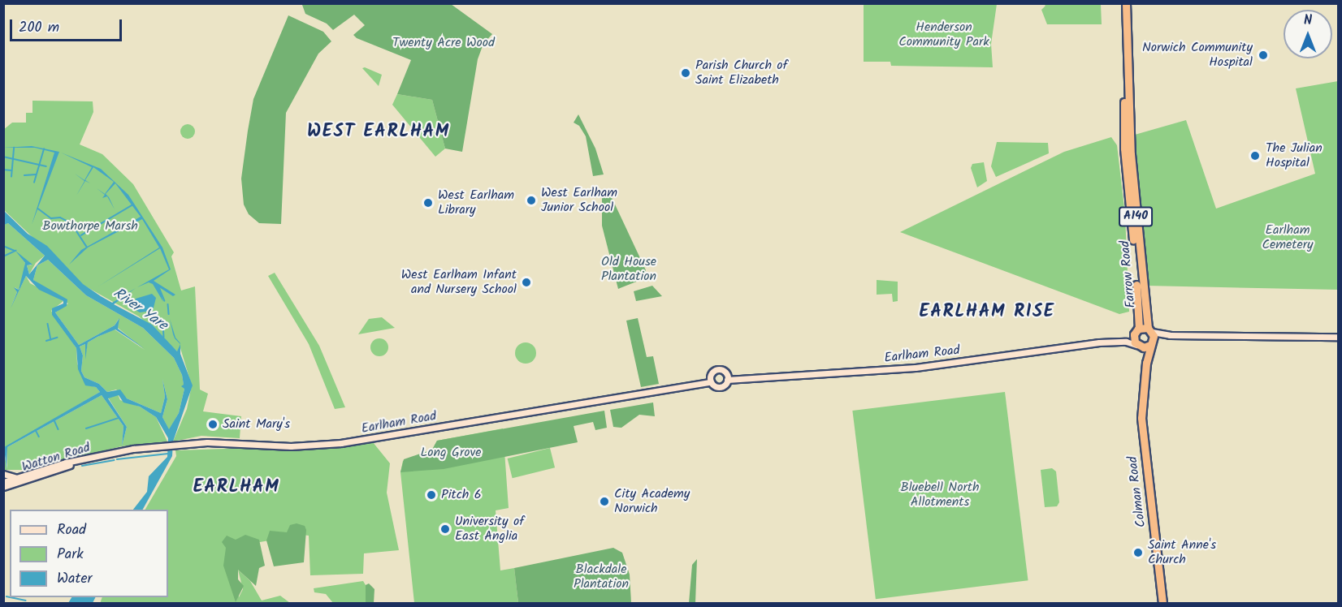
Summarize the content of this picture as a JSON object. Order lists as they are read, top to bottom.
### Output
{
  "streets": {
    "highway": ["A140", "Farrow Road", "Colman Road"],
    "main road": ["Earlham Road", "Watton Road"]
  },
  "crossings": [
    ["A140", "Farrow Road"],
    ["Farrow Road", "Earlham Road"],
    ["Farrow Road", "Colman Road"],
    ["Earlham Road", "Watton Road"],
    ["Earlham Road", "Colman Road"]
  ],
  "districts": ["WEST EARLHAM", "EARLHAM RISE", "EARLHAM"],
  "water": ["River Yare"],
  "parks": [
    "Henderson Community Park",
    "Twenty Acre Wood",
    "Bowthorpe Marsh",
    "Earlham Cemetery",
    "Old House Plantation",
    "Long Grove",
    "Bluebell North Allotments",
    "Blackdale Plantation"
  ],
  "places": [
    "Norwich Community Hospital",
    "Parish Church of Saint Elizabeth",
    "The Julian Hospital",
    "West Earlham Junior School",
    "West Earlham Library",
    "West Earlham Infant and Nursery School",
    "Saint Mary's",
    "Pitch 6",
    "City Academy Norwich",
    "University of East Anglia",
    "Saint Anne's Church"
  ],
  "legend": ["Road", "Park", "Water"],
  "scale_bar": "200 m",
  "north": "top"
}
